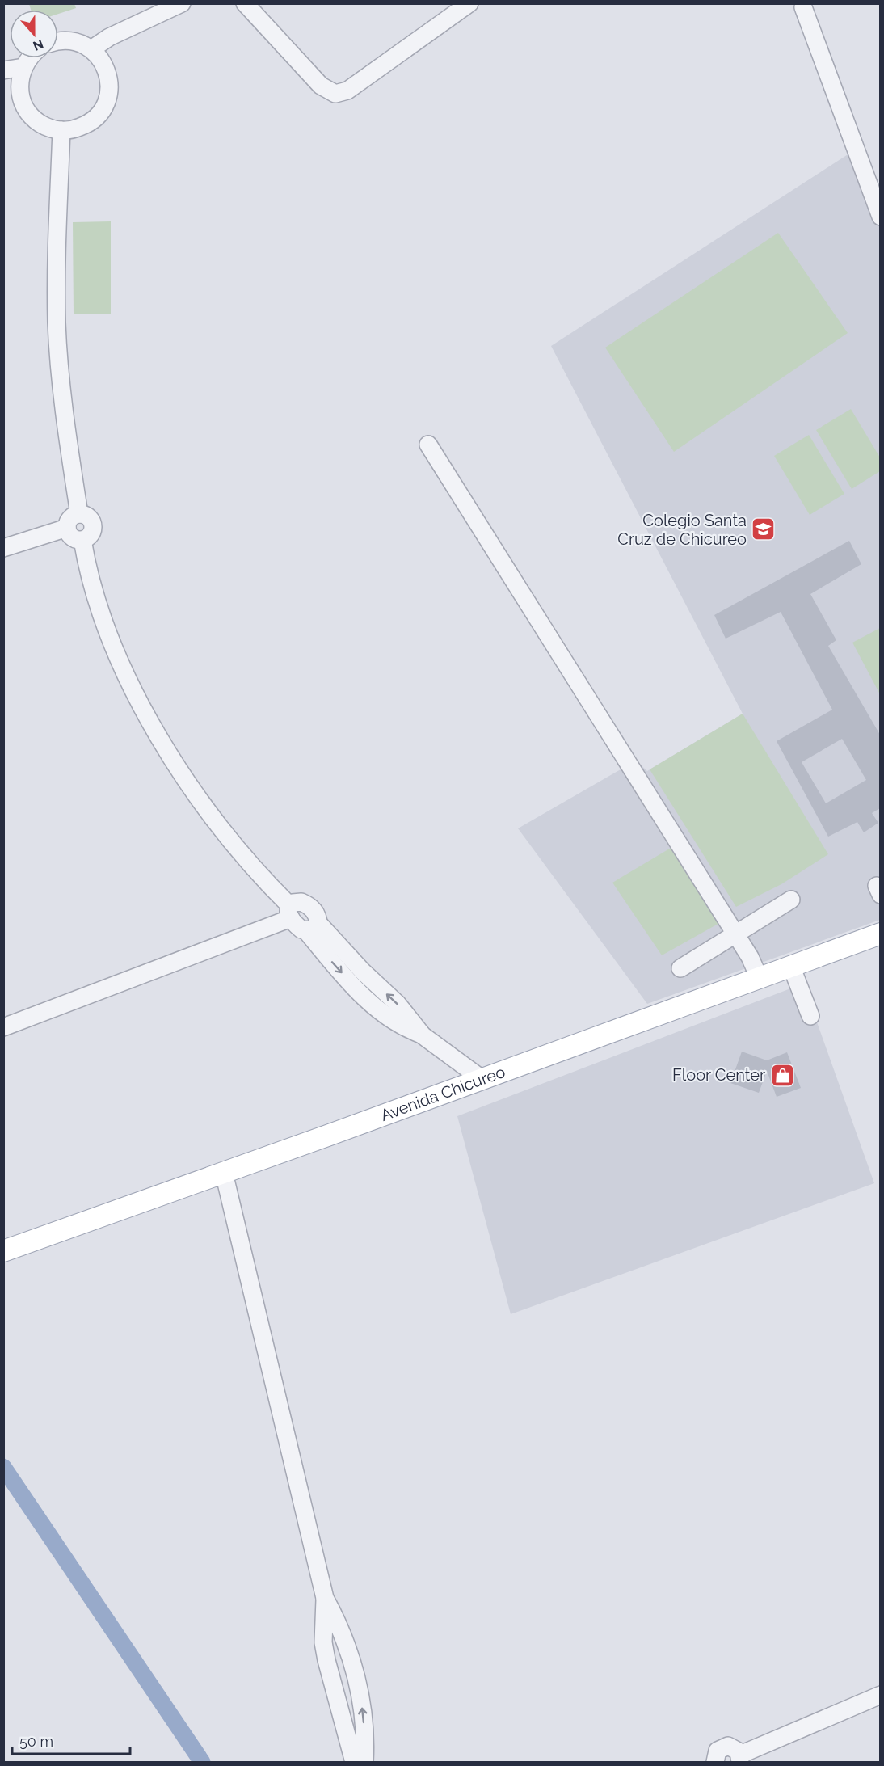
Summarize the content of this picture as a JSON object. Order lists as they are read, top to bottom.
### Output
{
  "streets": {
    "main road": ["Avenida Chicureo"]
  },
  "places": {
    "school or university": ["Colegio Santa Cruz de Chicureo"],
    "shop": ["Floor Center"]
  },
  "scale_bar": "50 m",
  "north": "bottom"
}
